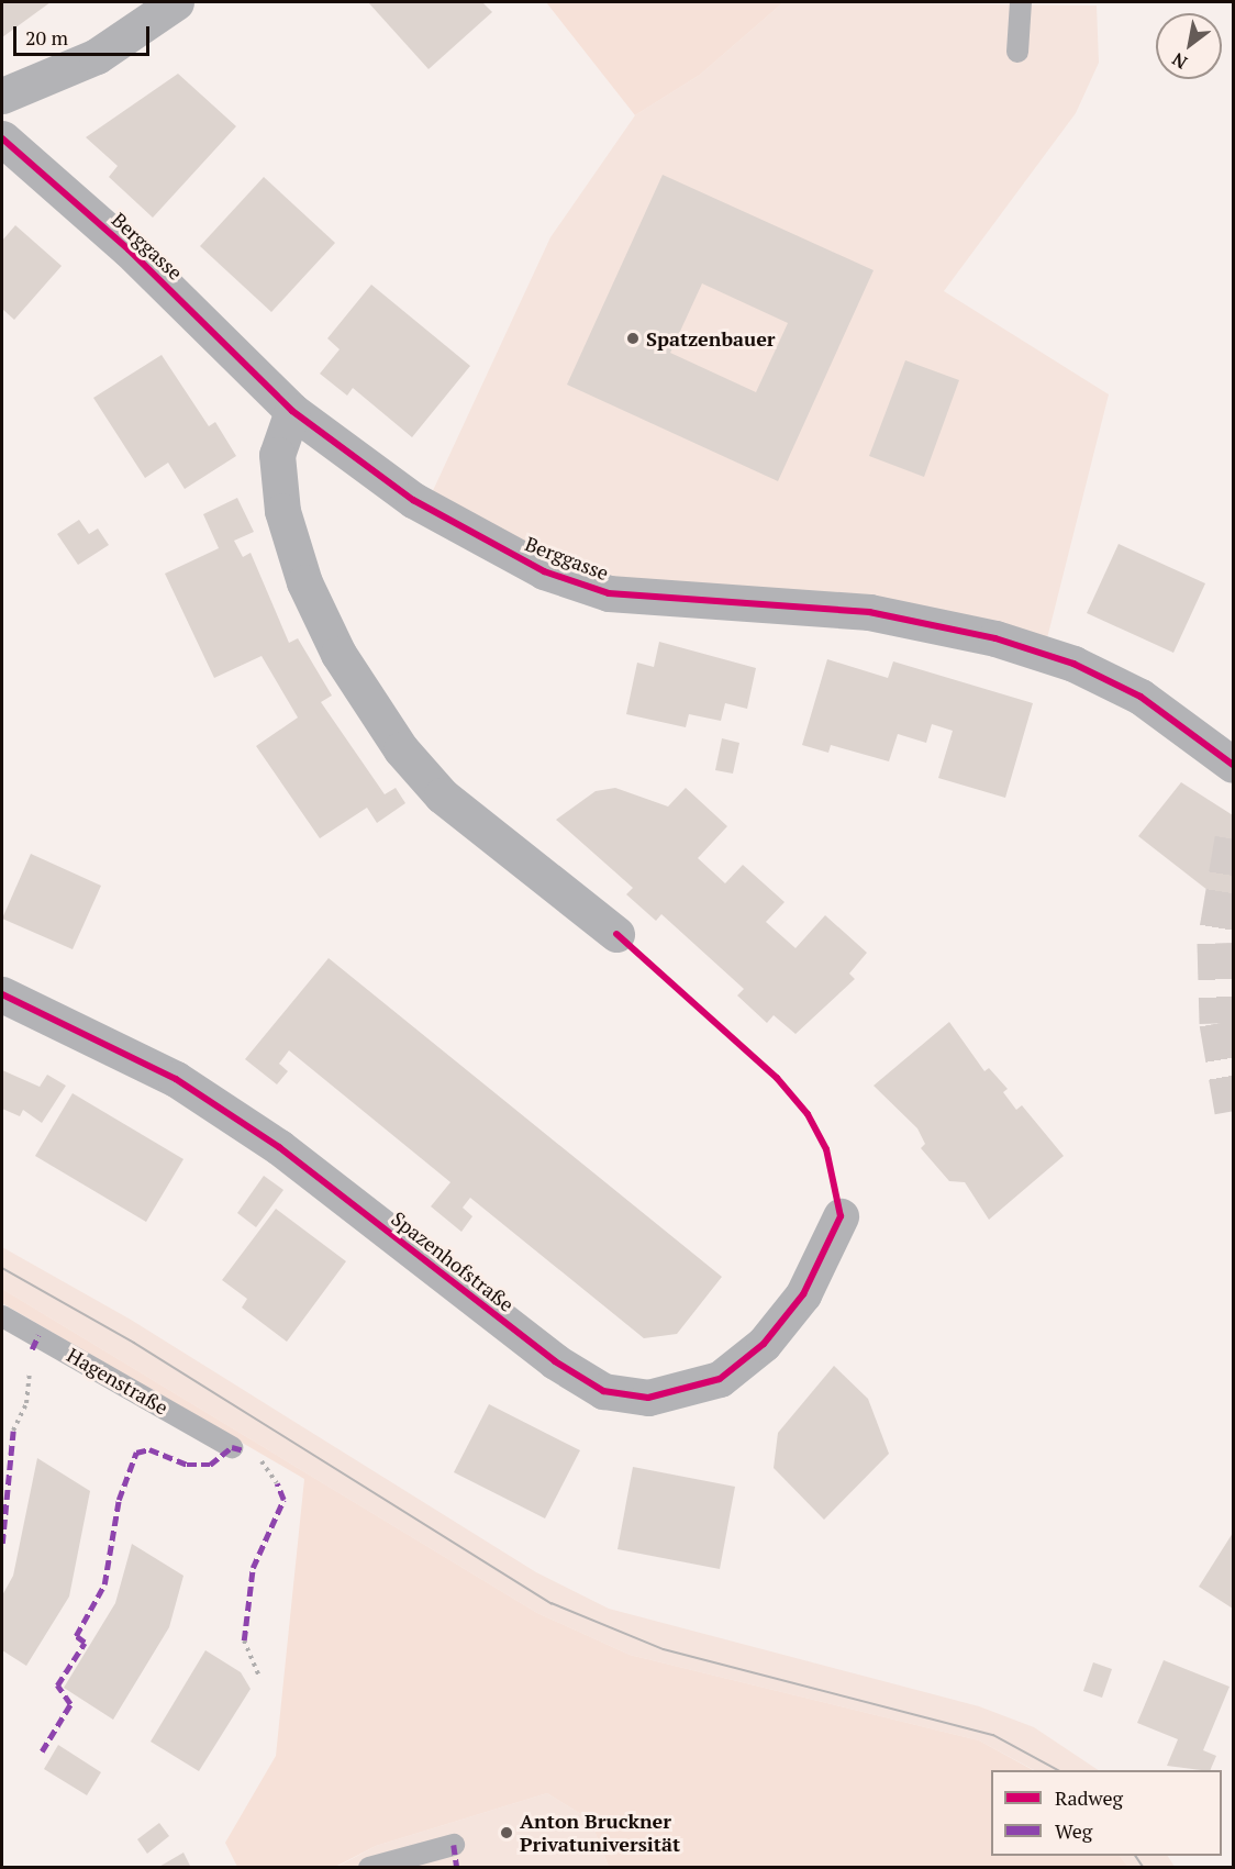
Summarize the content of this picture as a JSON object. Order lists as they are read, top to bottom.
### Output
{
  "streets": {
    "street": ["Berggasse", "Spazenhofstraße"],
    "lane": ["Hagenstraße"]
  },
  "places": ["Spatzenbauer", "Anton Bruckner Privatuniversität"],
  "legend": ["Radweg", "Weg"],
  "scale_bar": "20 m",
  "north": "bottom left"
}
